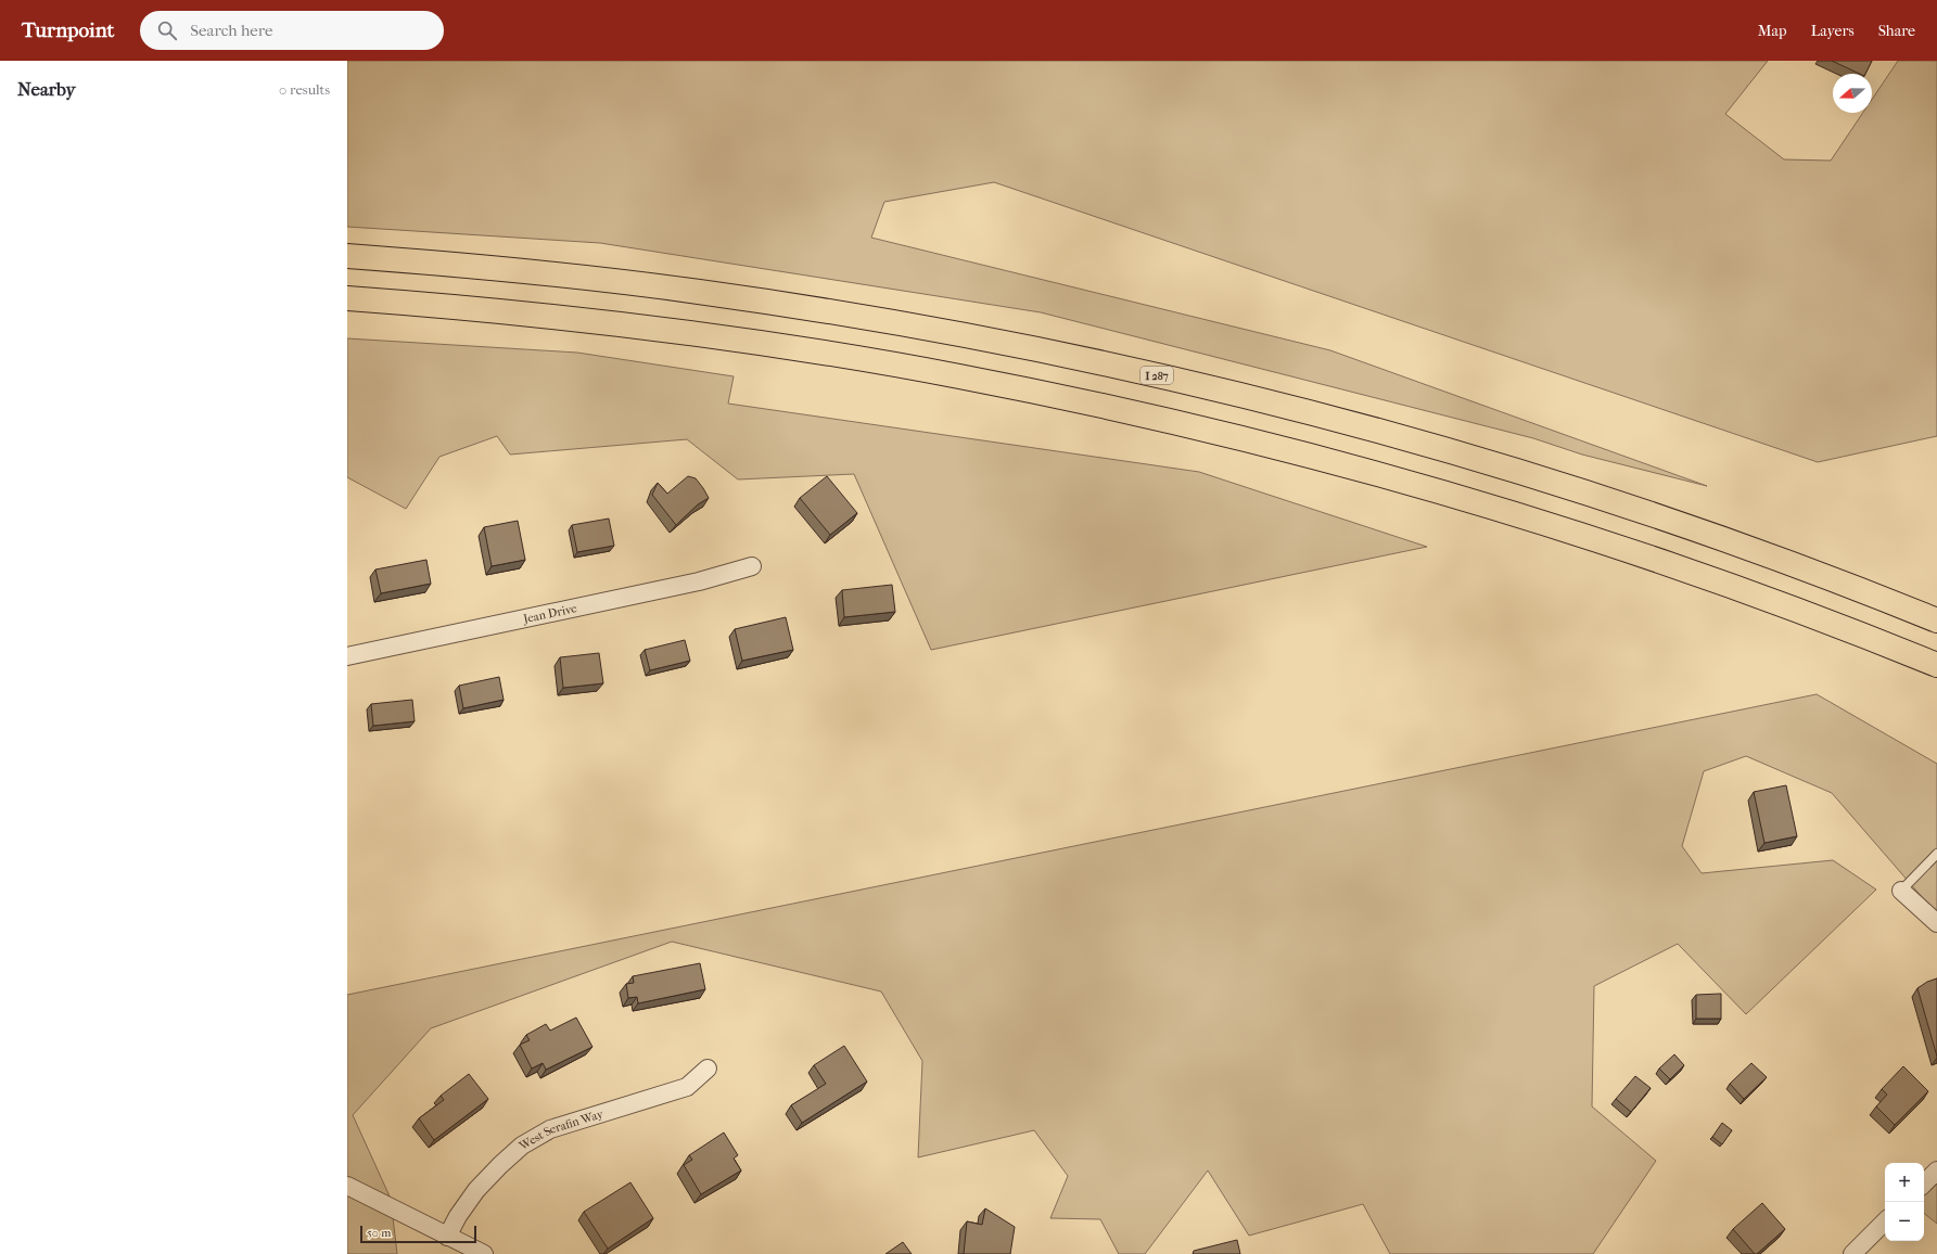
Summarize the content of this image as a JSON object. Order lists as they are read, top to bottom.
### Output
{
  "streets": {
    "highway": ["I 287"],
    "street": ["Jean Drive", "West Serafin Way"]
  },
  "scale_bar": "50 m",
  "north": "left",
  "page": {
    "header": "Turnpoint",
    "search": "Search here",
    "nav": ["Map", "Layers", "Share"],
    "heading": ["Nearby", "0 results"],
    "map_buttons": ["+", "−"],
    "scale": "50 m"
  }
}
